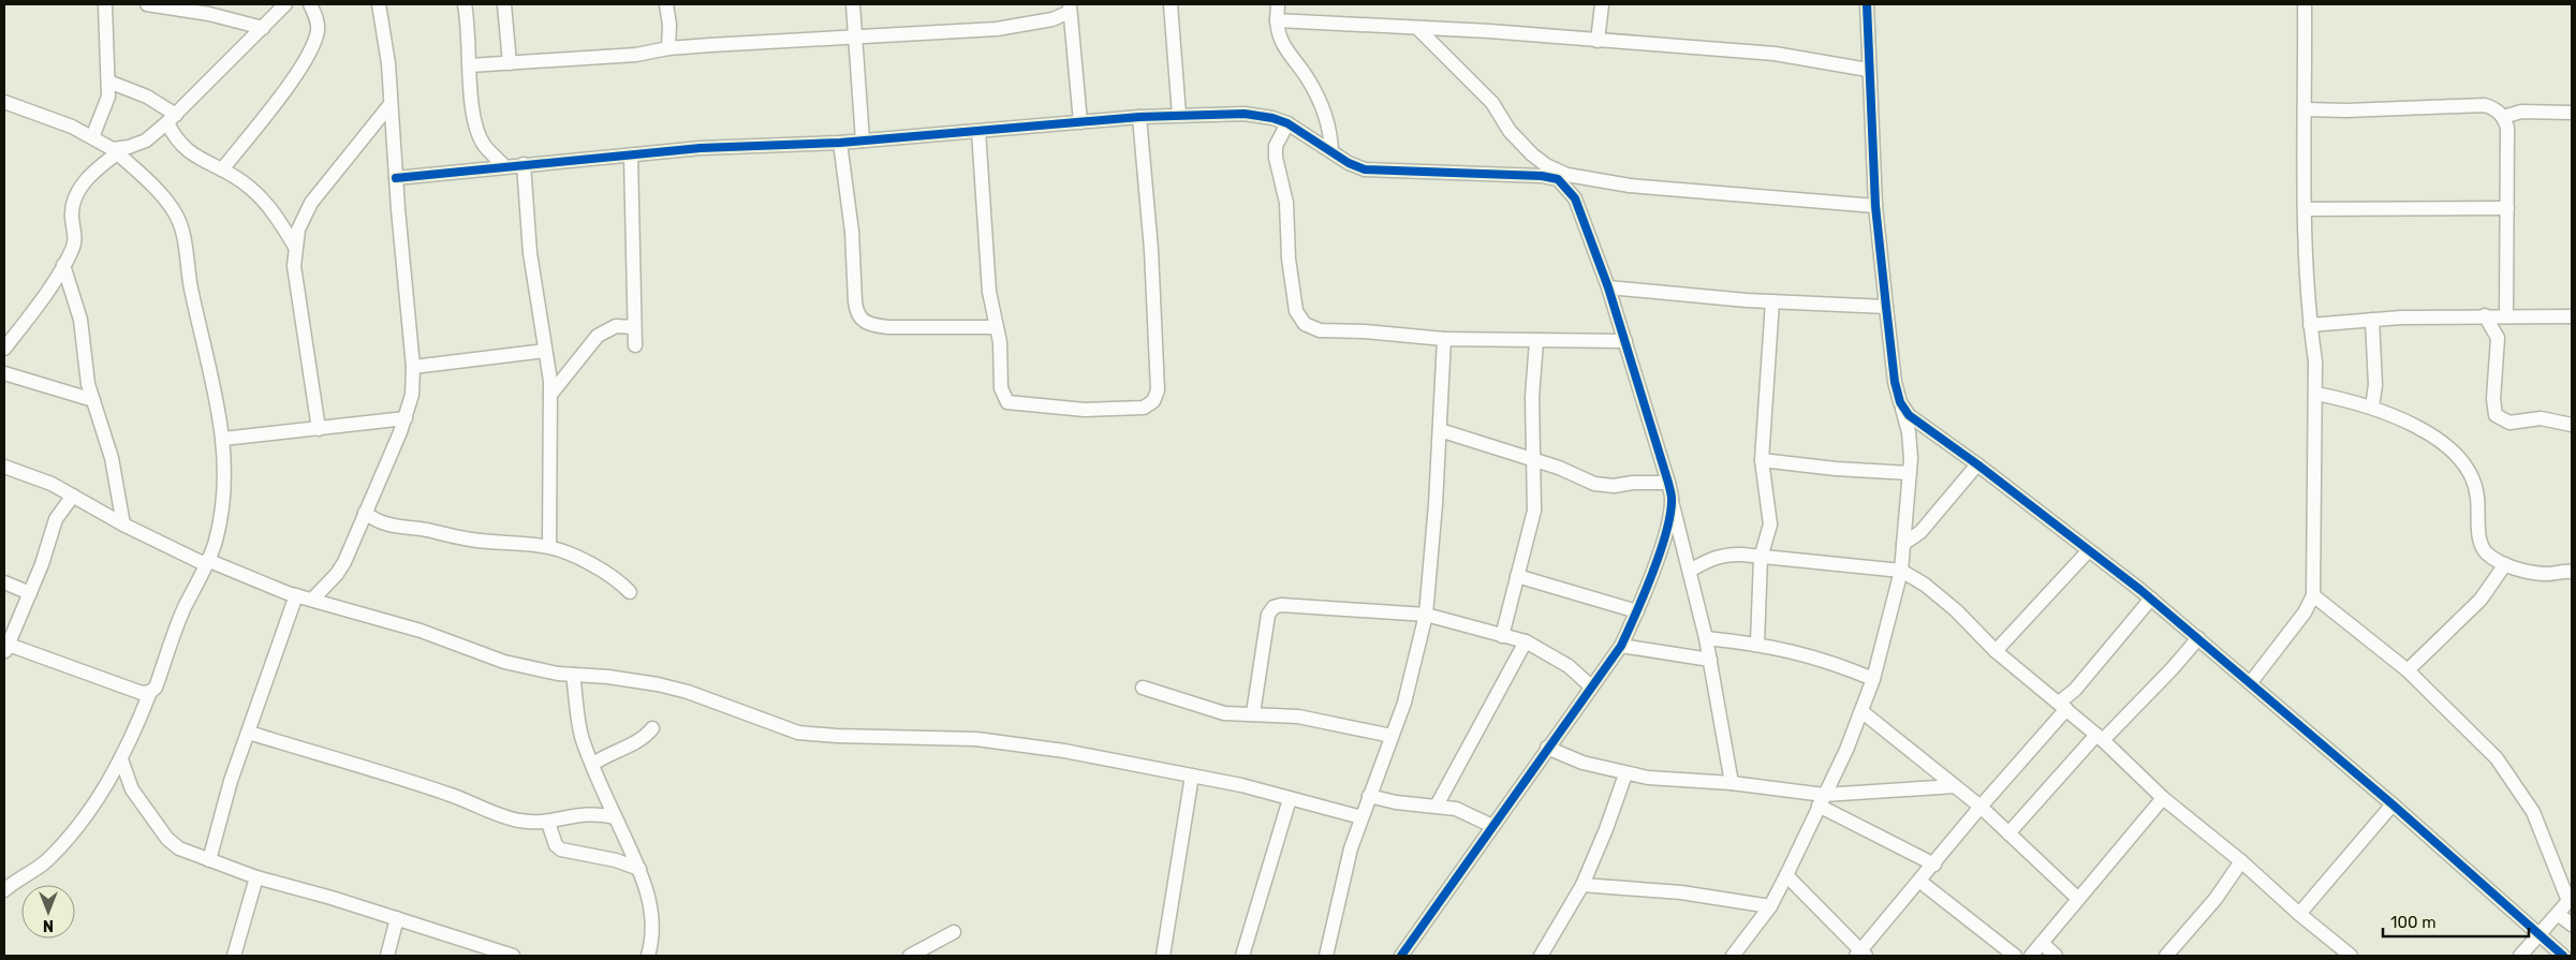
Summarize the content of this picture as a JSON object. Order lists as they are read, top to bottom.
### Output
{
  "scale_bar": "100 m",
  "north": "bottom"
}
